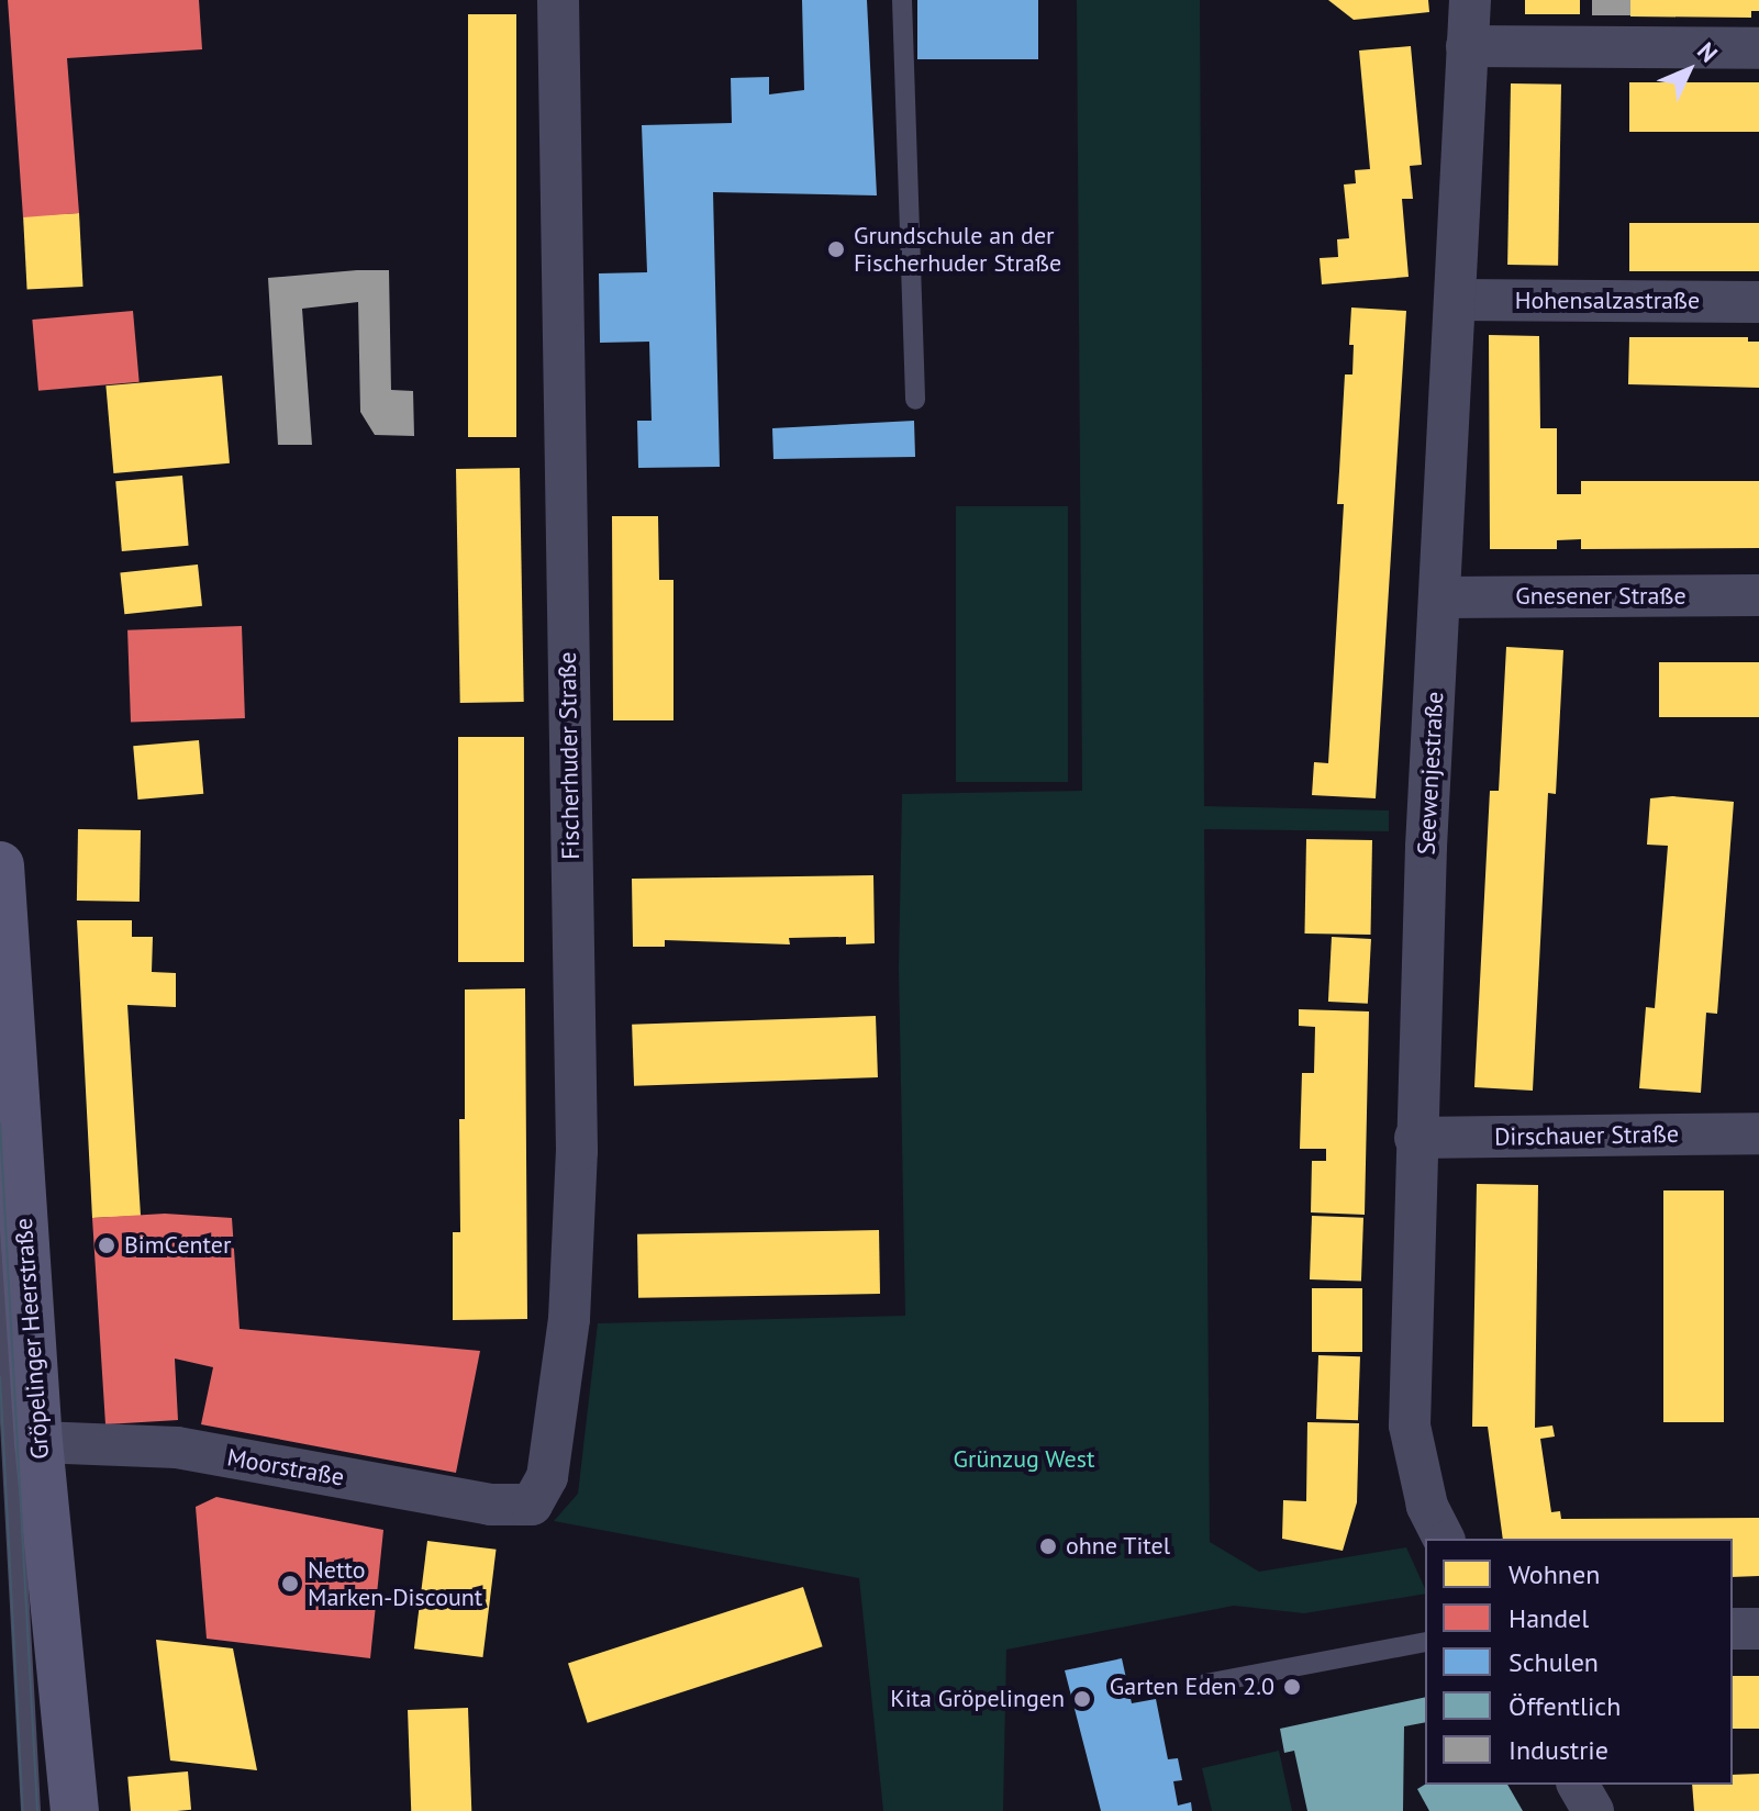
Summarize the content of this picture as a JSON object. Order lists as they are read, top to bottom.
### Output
{
  "streets": {
    "main road": ["Gröpelinger Heerstraße"],
    "street": [
      "Hohensalzastraße",
      "Gnesener Straße",
      "Fischerhuder Straße",
      "Seewenjestraße",
      "Dirschauer Straße",
      "Moorstraße"
    ]
  },
  "crossings": [
    ["Hohensalzastraße", "Seewenjestraße"],
    ["Gnesener Straße", "Seewenjestraße"],
    ["Fischerhuder Straße", "Moorstraße"],
    ["Seewenjestraße", "Dirschauer Straße"],
    ["Gröpelinger Heerstraße", "Moorstraße"]
  ],
  "parks": ["Grünzug West"],
  "places": [
    "Grundschule an der Fischerhuder Straße",
    "BimCenter",
    "ohne Titel",
    "Netto Marken-Discount",
    "Garten Eden 2.0",
    "Kita Gröpelingen"
  ],
  "legend": [
    "Wohnen",
    "Handel",
    "Schulen",
    "Öffentlich",
    "Industrie"
  ],
  "north": "top right"
}
